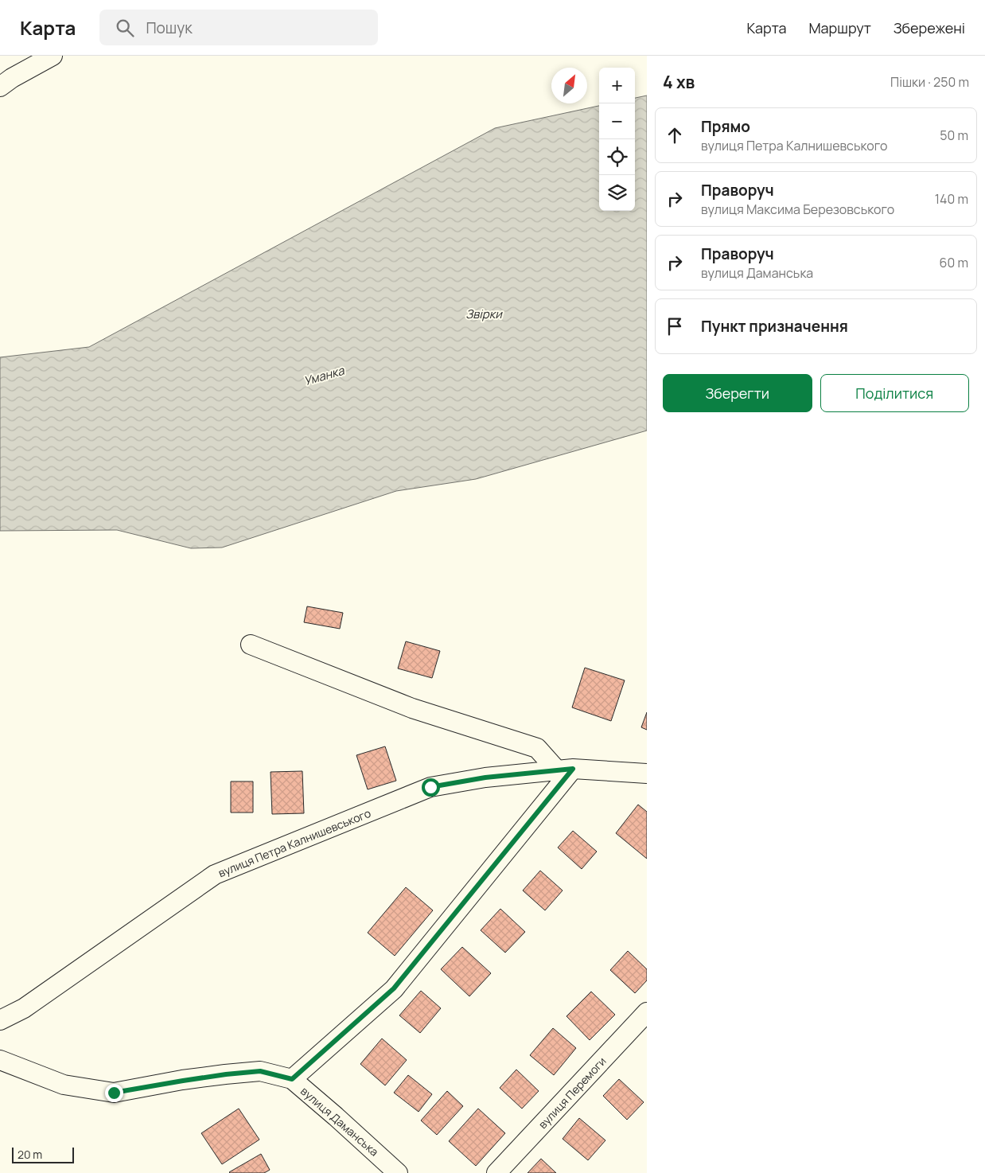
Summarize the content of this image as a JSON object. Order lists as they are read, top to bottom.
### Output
{
  "streets": {
    "street": ["вулиця Петра Калнишевського", "вулиця Перемоги", "вулиця Даманська"]
  },
  "water": ["Звірки", "Уманка"],
  "scale_bar": "20 m",
  "north": "top right",
  "page": {
    "header": "Карта",
    "search": "Пошук",
    "nav": ["Карта", "Маршрут", "Збережені"],
    "heading": ["4 хв", "Пішки · 250 m"],
    "map_buttons": ["+", "−"],
    "list": [
      ["Прямо", "вулиця Петра Калнишевського", "50 m"],
      ["Праворуч", "вулиця Максима Березовського", "140 m"],
      ["Праворуч", "вулиця Даманська", "60 m"],
      "Пункт призначення"
    ],
    "buttons": ["Зберегти", "Поділитися"],
    "scale": "20 m"
  }
}
